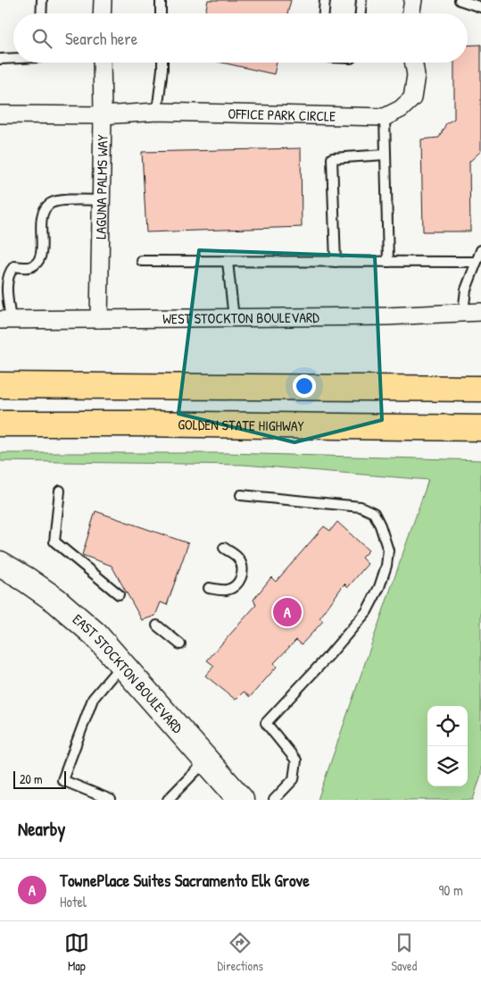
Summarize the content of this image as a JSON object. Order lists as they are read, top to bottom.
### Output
{
  "streets": {
    "highway": ["GOLDEN STATE HIGHWAY"],
    "street": [
      "OFFICE PARK CIRCLE",
      "LAGUNA PALMS WAY",
      "WEST STOCKTON BOULEVARD",
      "EAST STOCKTON BOULEVARD"
    ]
  },
  "crossings": [
    ["OFFICE PARK CIRCLE", "LAGUNA PALMS WAY"],
    ["LAGUNA PALMS WAY", "WEST STOCKTON BOULEVARD"]
  ],
  "scale_bar": "20 m",
  "page": {
    "search": "Search here",
    "pins": "A",
    "scale": "20 m",
    "heading": "Nearby",
    "list": [
      {
        "mark": "A",
        "name": "TownePlace Suites Sacramento Elk Grove",
        "note": "Hotel",
        "value": "90 m"
      }
    ],
    "nav": ["Map", "Directions", "Saved"]
  }
}
